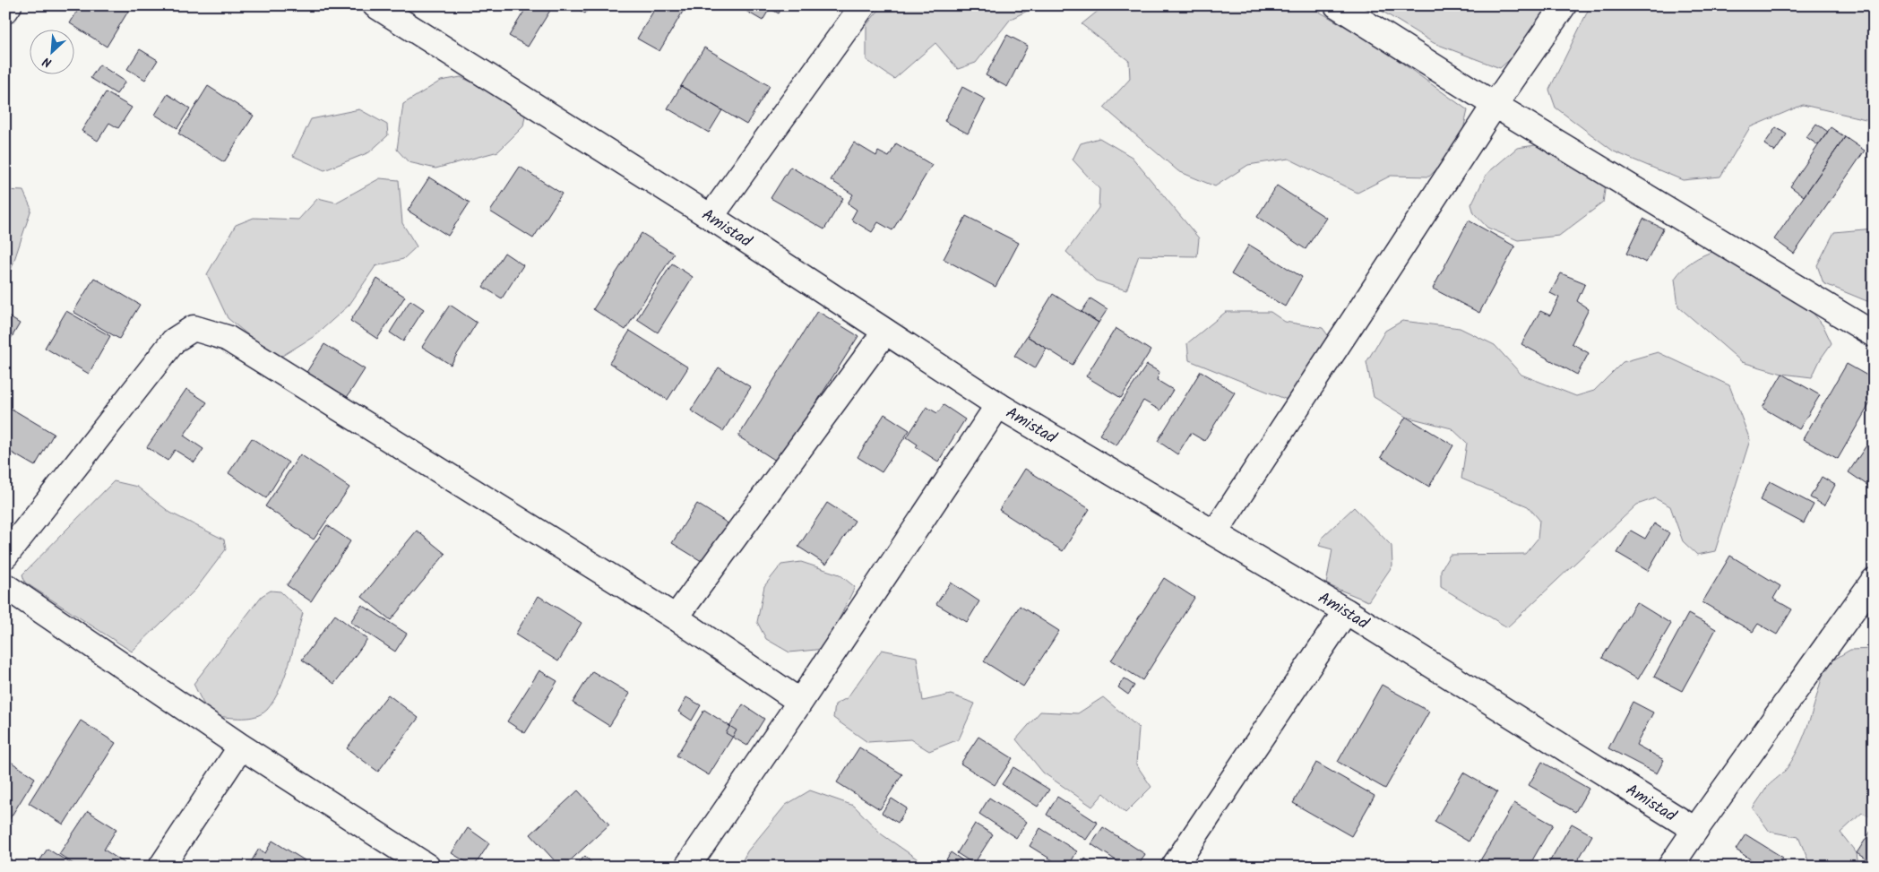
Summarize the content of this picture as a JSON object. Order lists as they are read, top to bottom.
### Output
{
  "streets": {
    "street": ["Amistad"]
  },
  "north": "bottom left"
}
